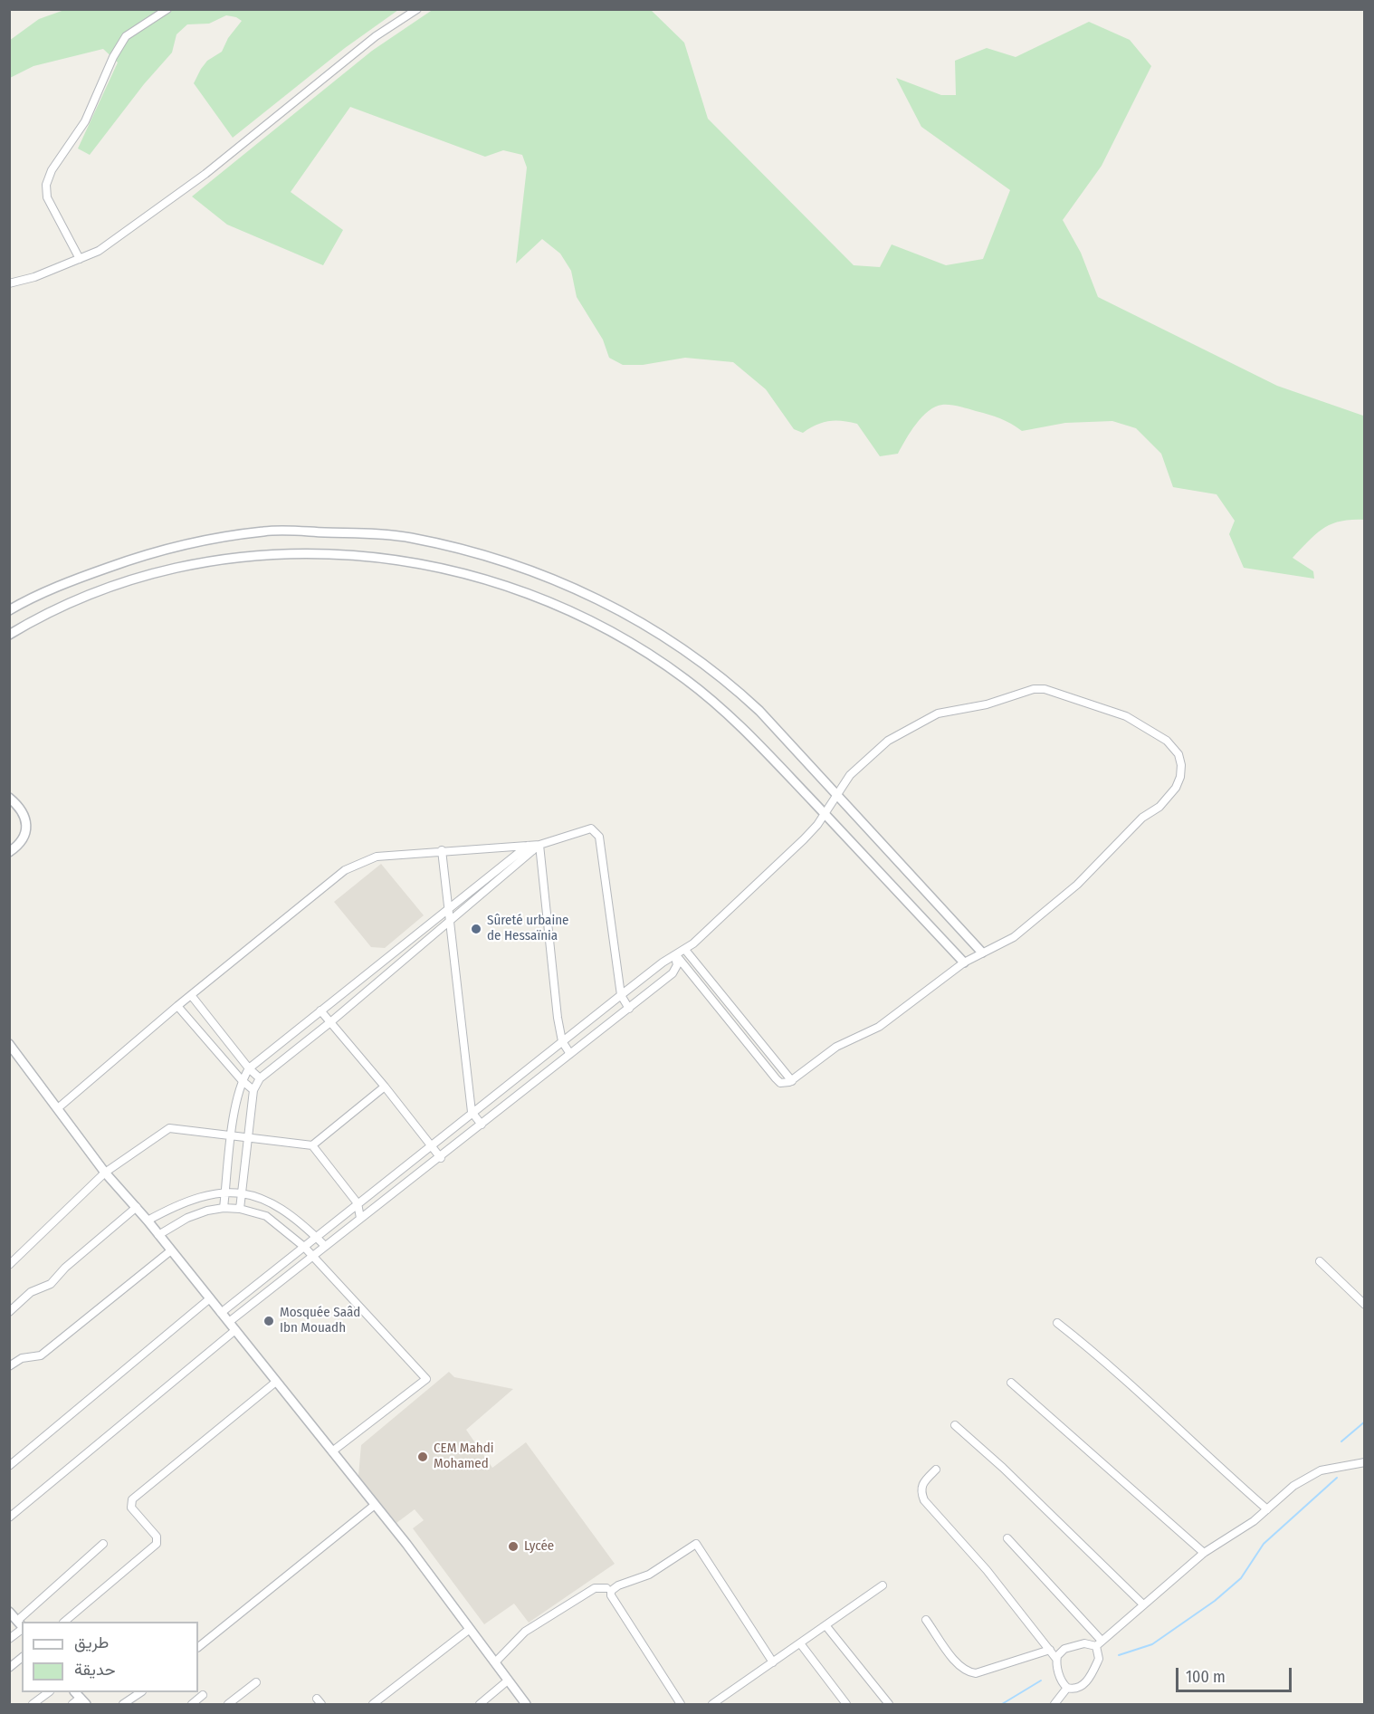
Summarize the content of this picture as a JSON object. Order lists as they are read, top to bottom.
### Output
{
  "places": [
    "Sûreté urbaine de Hessaïnia",
    "Mosquée Saâd Ibn Mouadh",
    "CEM Mahdi Mohamed",
    "Lycée"
  ],
  "legend": ["طريق", "حديقة"],
  "scale_bar": "100 m"
}
